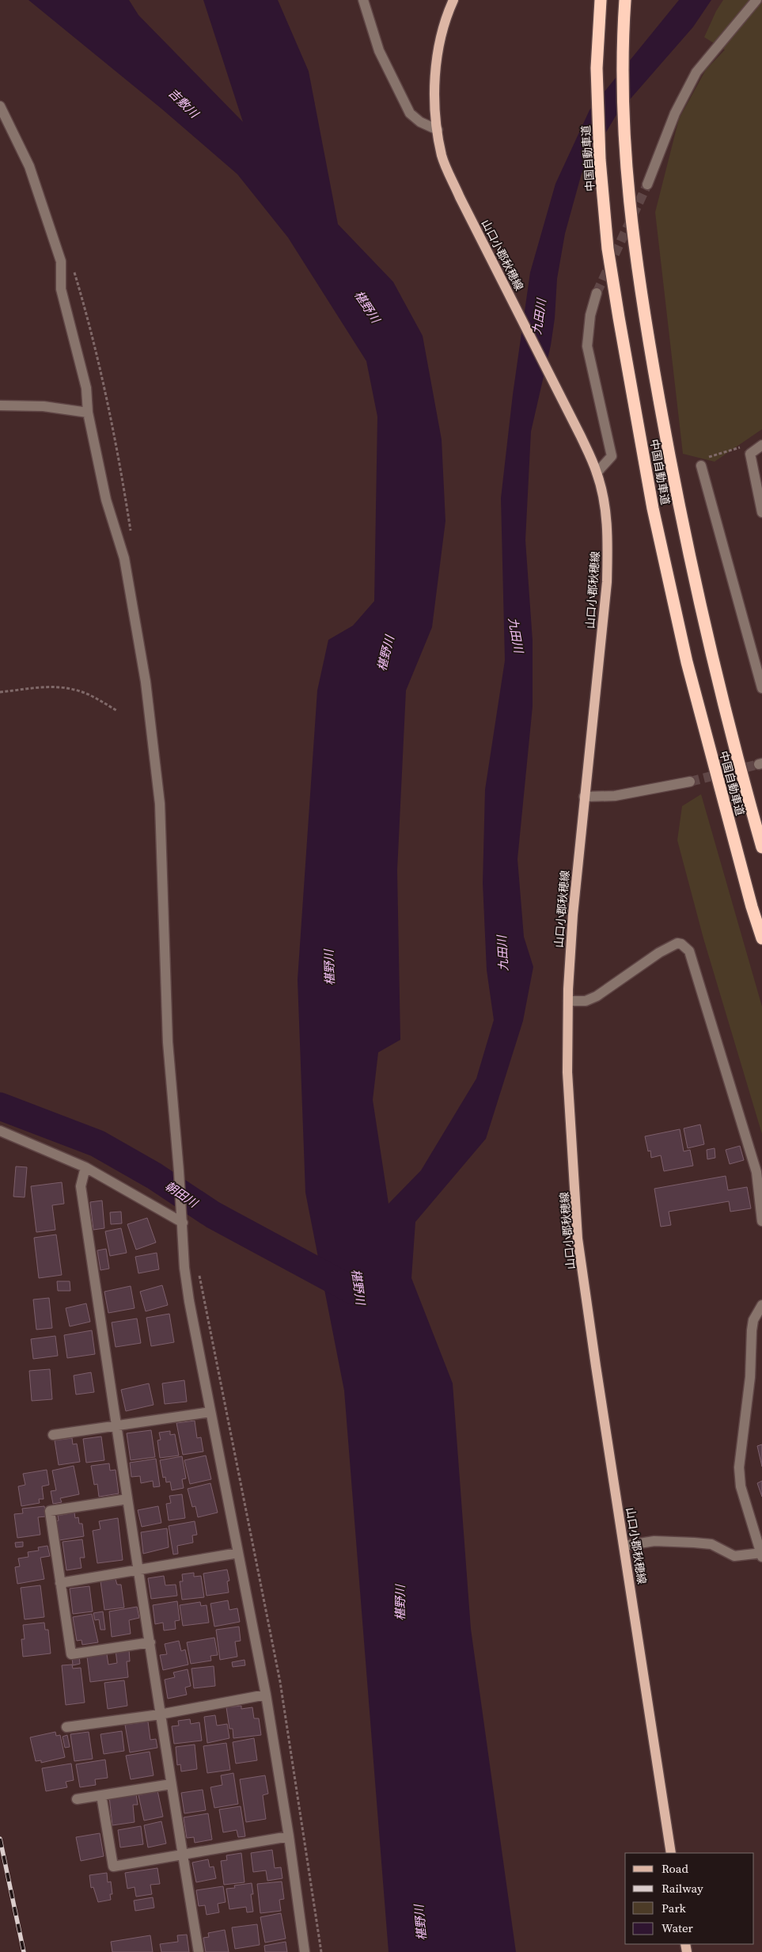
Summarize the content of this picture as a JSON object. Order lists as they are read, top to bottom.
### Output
{
  "streets": {
    "highway": ["中国自動車道"],
    "main road": ["山口小郡秋穂線"]
  },
  "water": [
    "吉敷川",
    "椹野川",
    "九田川",
    "朝田川"
  ],
  "legend": [
    "Road",
    "Railway",
    "Park",
    "Water"
  ]
}
